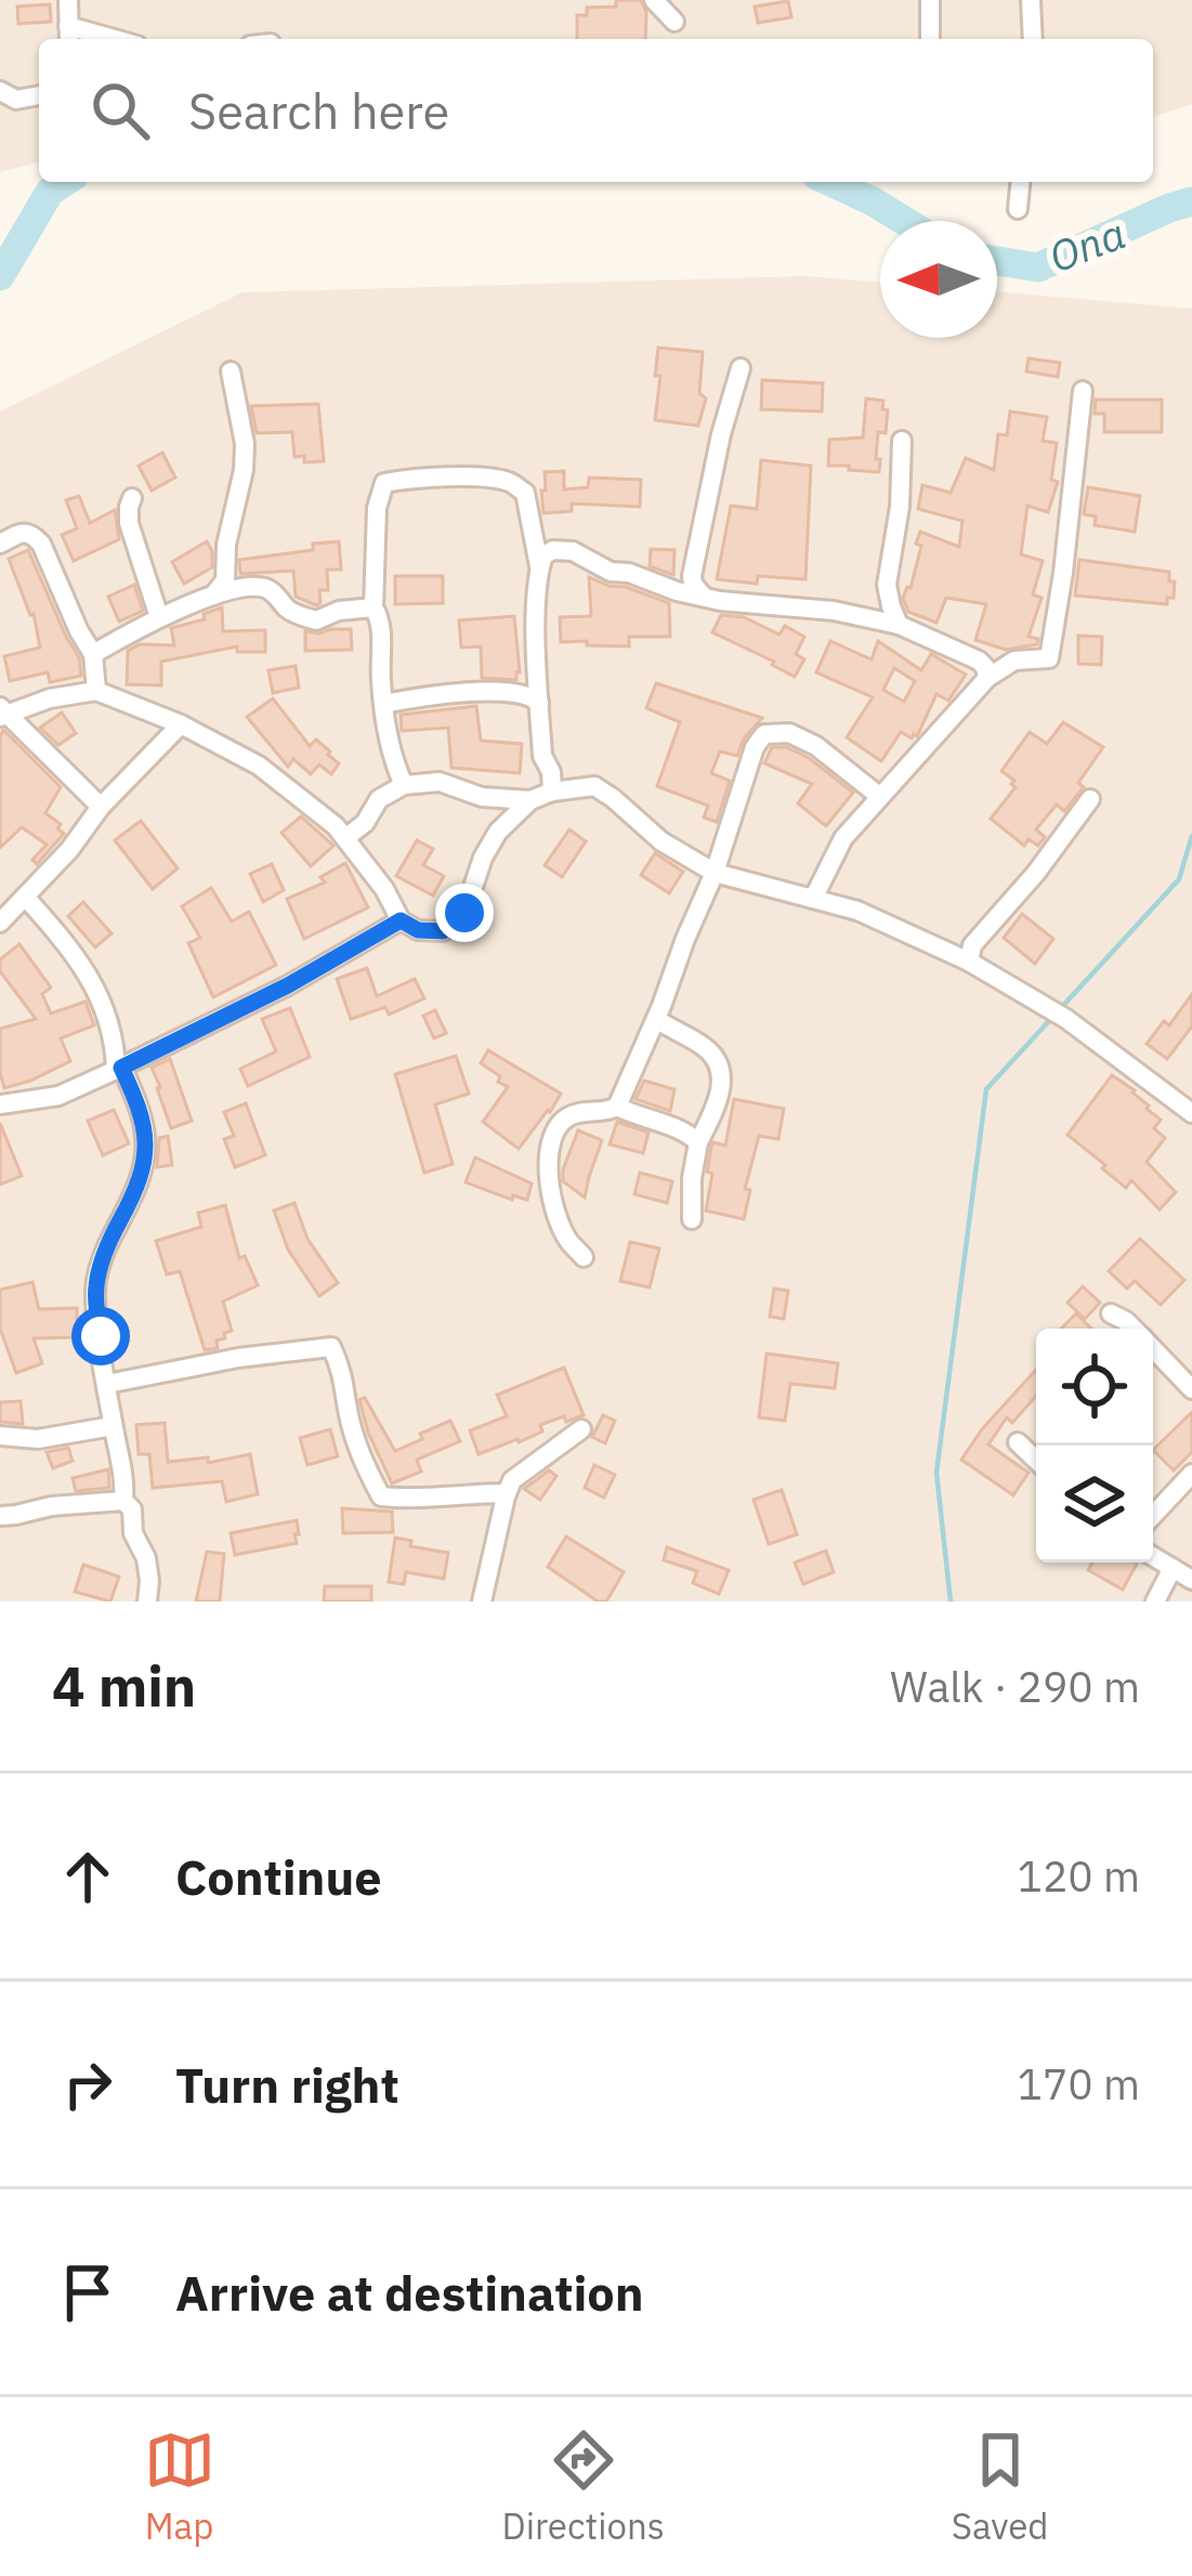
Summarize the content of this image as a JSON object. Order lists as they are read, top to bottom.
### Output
{
  "water": ["Ona"],
  "north": "left",
  "page": {
    "search": "Search here",
    "heading": ["4 min", "Walk · 290 m"],
    "list": [
      ["Continue", "120 m"],
      ["Turn right", "170 m"],
      "Arrive at destination"
    ],
    "nav": ["Map", "Directions", "Saved"]
  }
}
